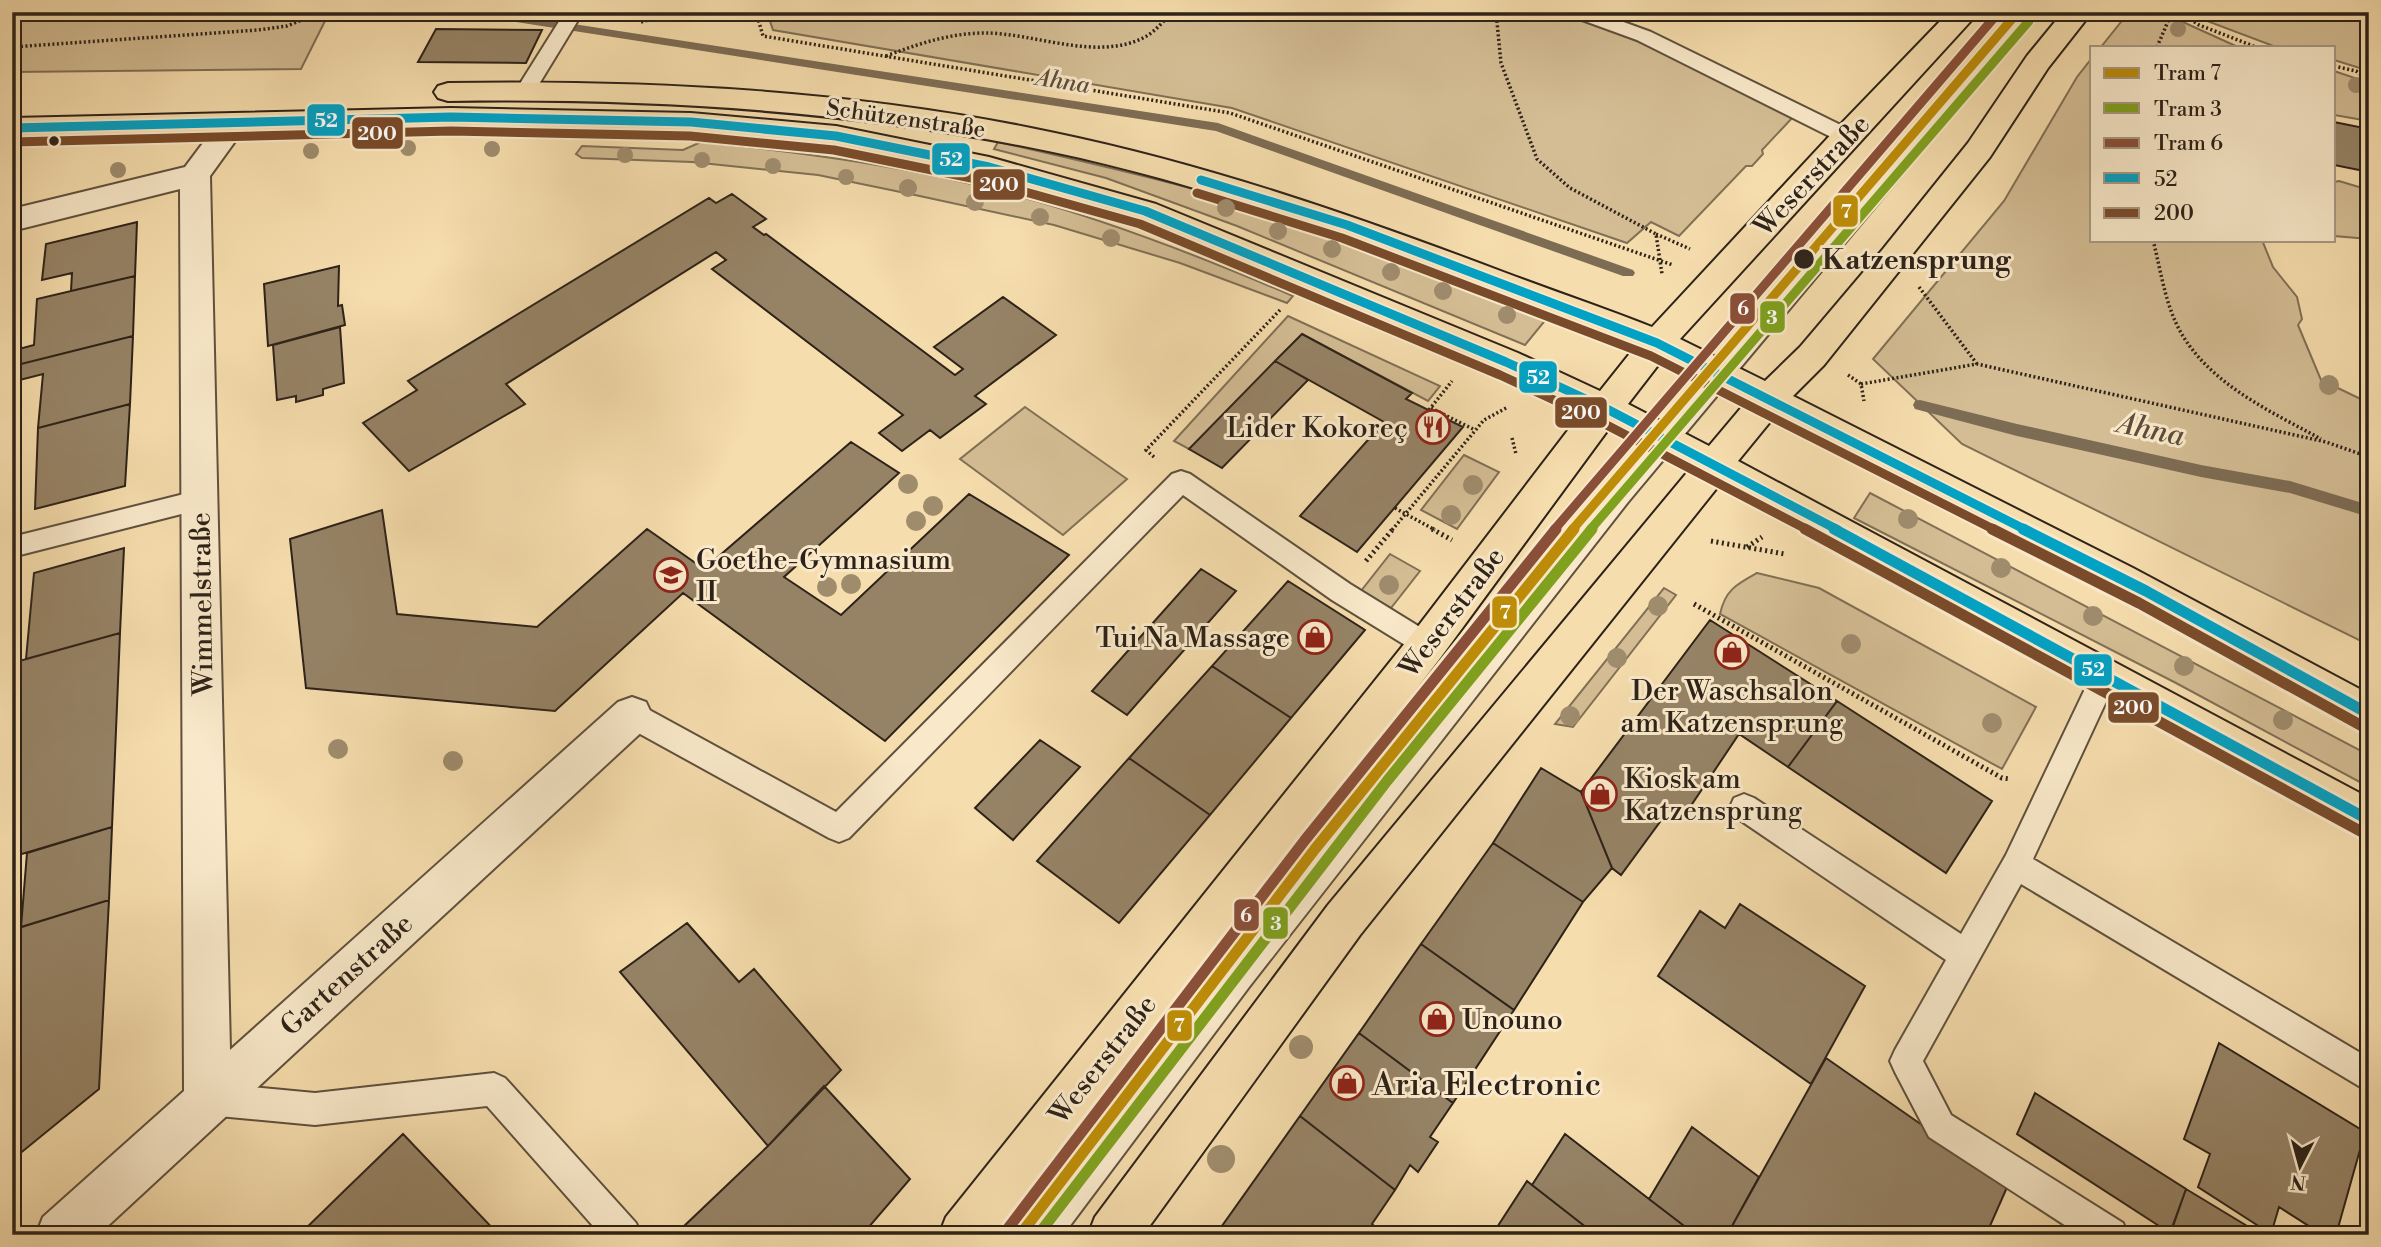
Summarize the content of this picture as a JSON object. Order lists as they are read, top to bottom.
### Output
{
  "streets": {
    "main road": ["Schützenstraße", "Weserstraße"],
    "street": ["Wimmelstraße", "Gartenstraße"]
  },
  "crossings": [
    ["Schützenstraße", "Weserstraße"],
    ["Wimmelstraße", "Gartenstraße"]
  ],
  "water": ["Ahna"],
  "places": {
    "other": ["Katzensprung"],
    "restaurant": ["Lider Kokoreç"],
    "school or university": ["Goethe-Gymnasium II"],
    "shop": [
      "Tui Na Massage",
      "Der Waschsalon am Katzensprung",
      "Kiosk am Katzensprung",
      "Unouno",
      "Aria Electronic"
    ]
  },
  "lines": [
    "tram line 7",
    "tram line 6",
    "tram line 3",
    "transit line 52",
    "transit line 200"
  ],
  "legend": [
    "Tram 7",
    "Tram 3",
    "Tram 6",
    "52",
    "200"
  ],
  "north": "bottom"
}
